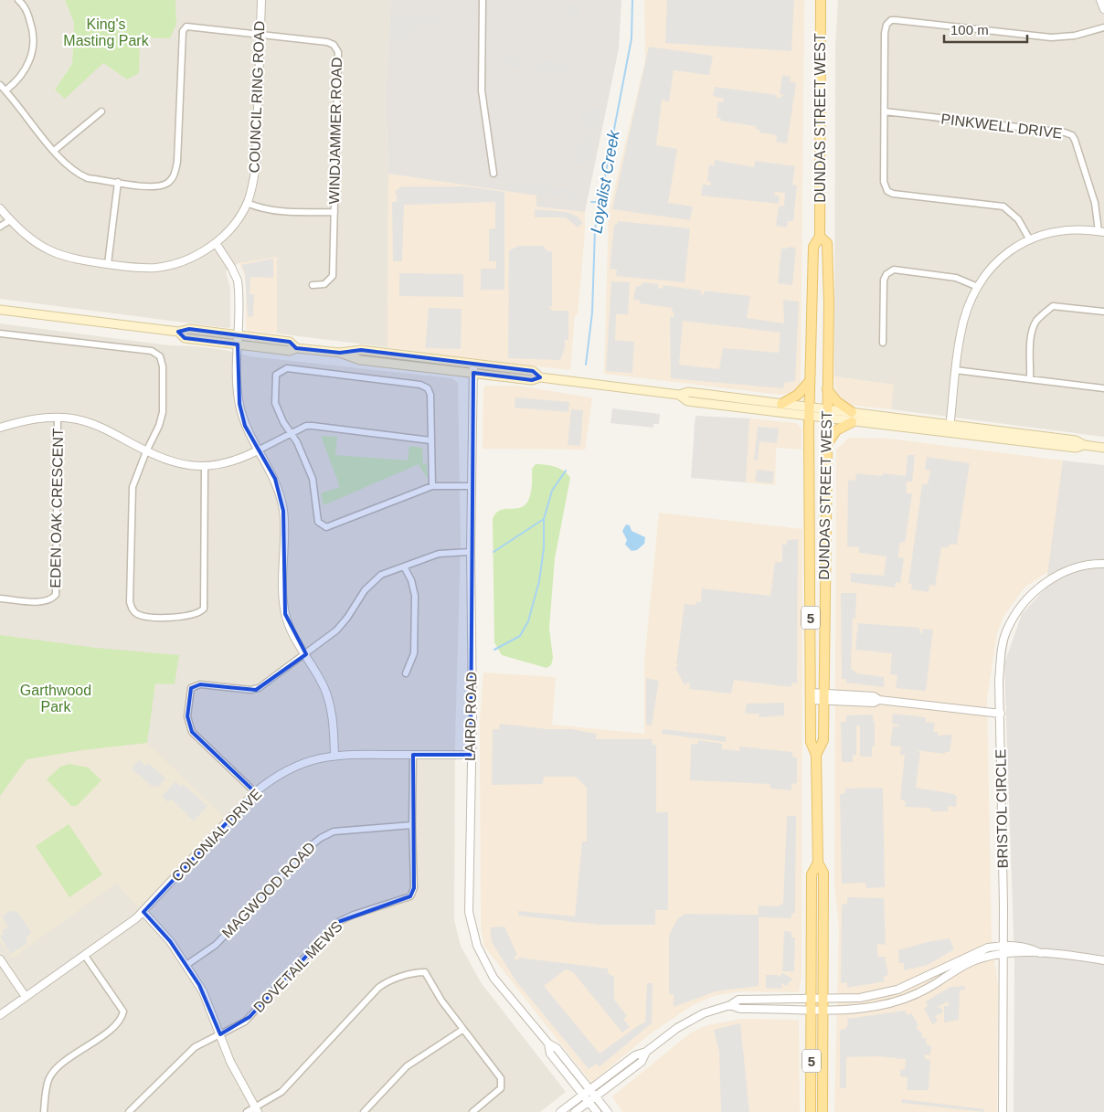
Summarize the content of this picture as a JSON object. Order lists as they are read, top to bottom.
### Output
{
  "streets": {
    "main road": ["DUNDAS STREET WEST", "5"],
    "street": [
      "COUNCIL RING ROAD",
      "PINKWELL DRIVE",
      "WINDJAMMER ROAD",
      "EDEN OAK CRESCENT",
      "LAIRD ROAD",
      "BRISTOL CIRCLE",
      "COLONIAL DRIVE",
      "MAGWOOD ROAD",
      "DOVETAIL MEWS"
    ]
  },
  "crossings": [
    ["COUNCIL RING ROAD", "WINDJAMMER ROAD"],
    ["LAIRD ROAD", "COLONIAL DRIVE"],
    ["COLONIAL DRIVE", "DOVETAIL MEWS"],
    ["MAGWOOD ROAD", "DOVETAIL MEWS"]
  ],
  "water": ["Loyalist Creek"],
  "parks": ["King's Masting Park", "Garthwood Park"],
  "scale_bar": "100 m"
}
